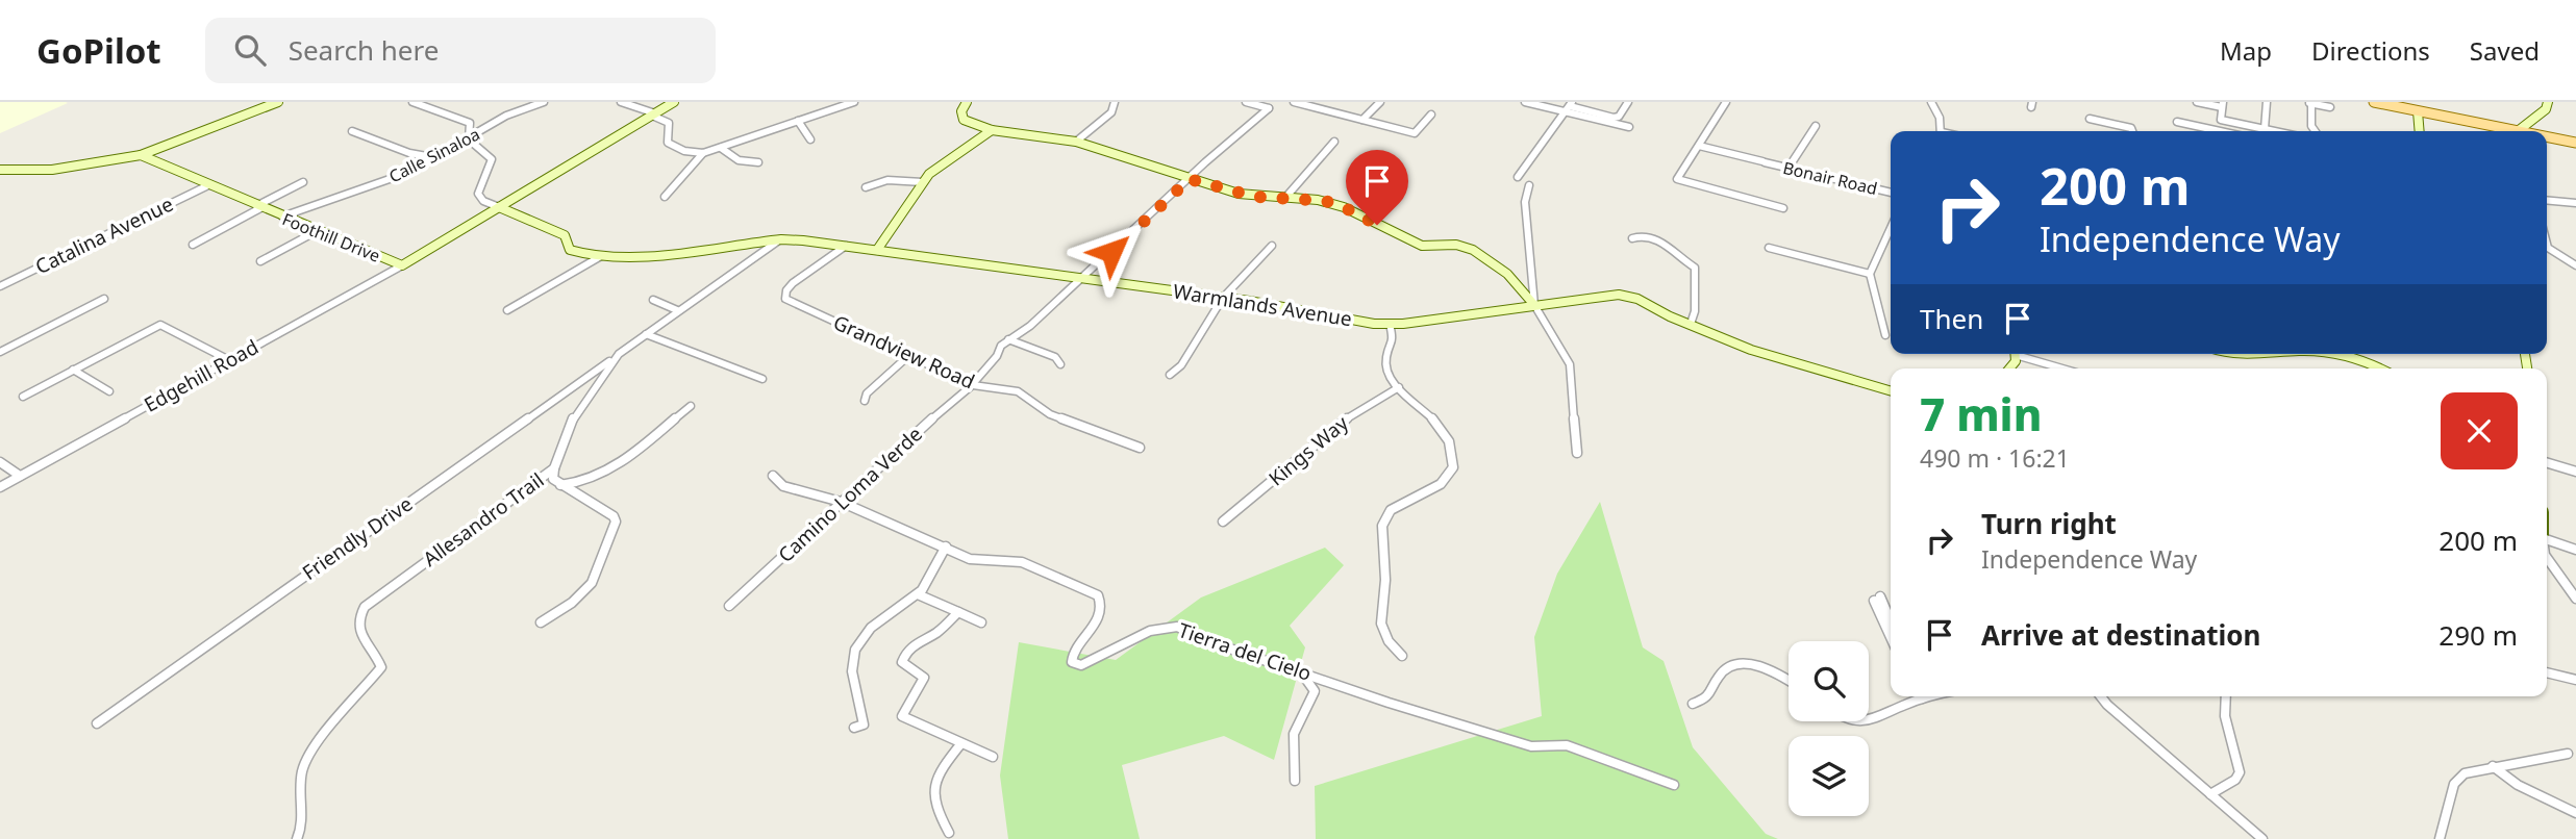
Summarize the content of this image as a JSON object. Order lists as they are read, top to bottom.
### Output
{
  "streets": {
    "street": [
      "Calle Sinaloa",
      "Bonair Road",
      "Catalina Avenue",
      "Foothill Drive",
      "Warmlands Avenue",
      "Grandview Road",
      "Edgehill Road",
      "Kings Way",
      "Camino Loma Verde",
      "Allesandro Trail",
      "Friendly Drive",
      "Tierra del Cielo"
    ]
  },
  "crossings": [
    ["Calle Sinaloa", "Foothill Drive"],
    ["Calle Sinaloa", "Warmlands Avenue"],
    ["Catalina Avenue", "Foothill Drive"],
    ["Foothill Drive", "Warmlands Avenue"],
    ["Foothill Drive", "Edgehill Road"],
    ["Warmlands Avenue", "Grandview Road"],
    ["Warmlands Avenue", "Camino Loma Verde"],
    ["Warmlands Avenue", "Allesandro Trail"],
    ["Grandview Road", "Camino Loma Verde"],
    ["Camino Loma Verde", "Tierra del Cielo"],
    ["Allesandro Trail", "Friendly Drive"]
  ],
  "page": {
    "header": "GoPilot",
    "search": "Search here",
    "nav": ["Map", "Directions", "Saved"],
    "turn": ["200 m", "Independence Way"],
    "then": "Then",
    "heading": ["7 min", "490 m · 16:21"],
    "list": [
      {
        "name": "Turn right",
        "note": "Independence Way",
        "value": "200 m"
      },
      {
        "name": "Arrive at destination",
        "value": "290 m"
      }
    ]
  }
}
